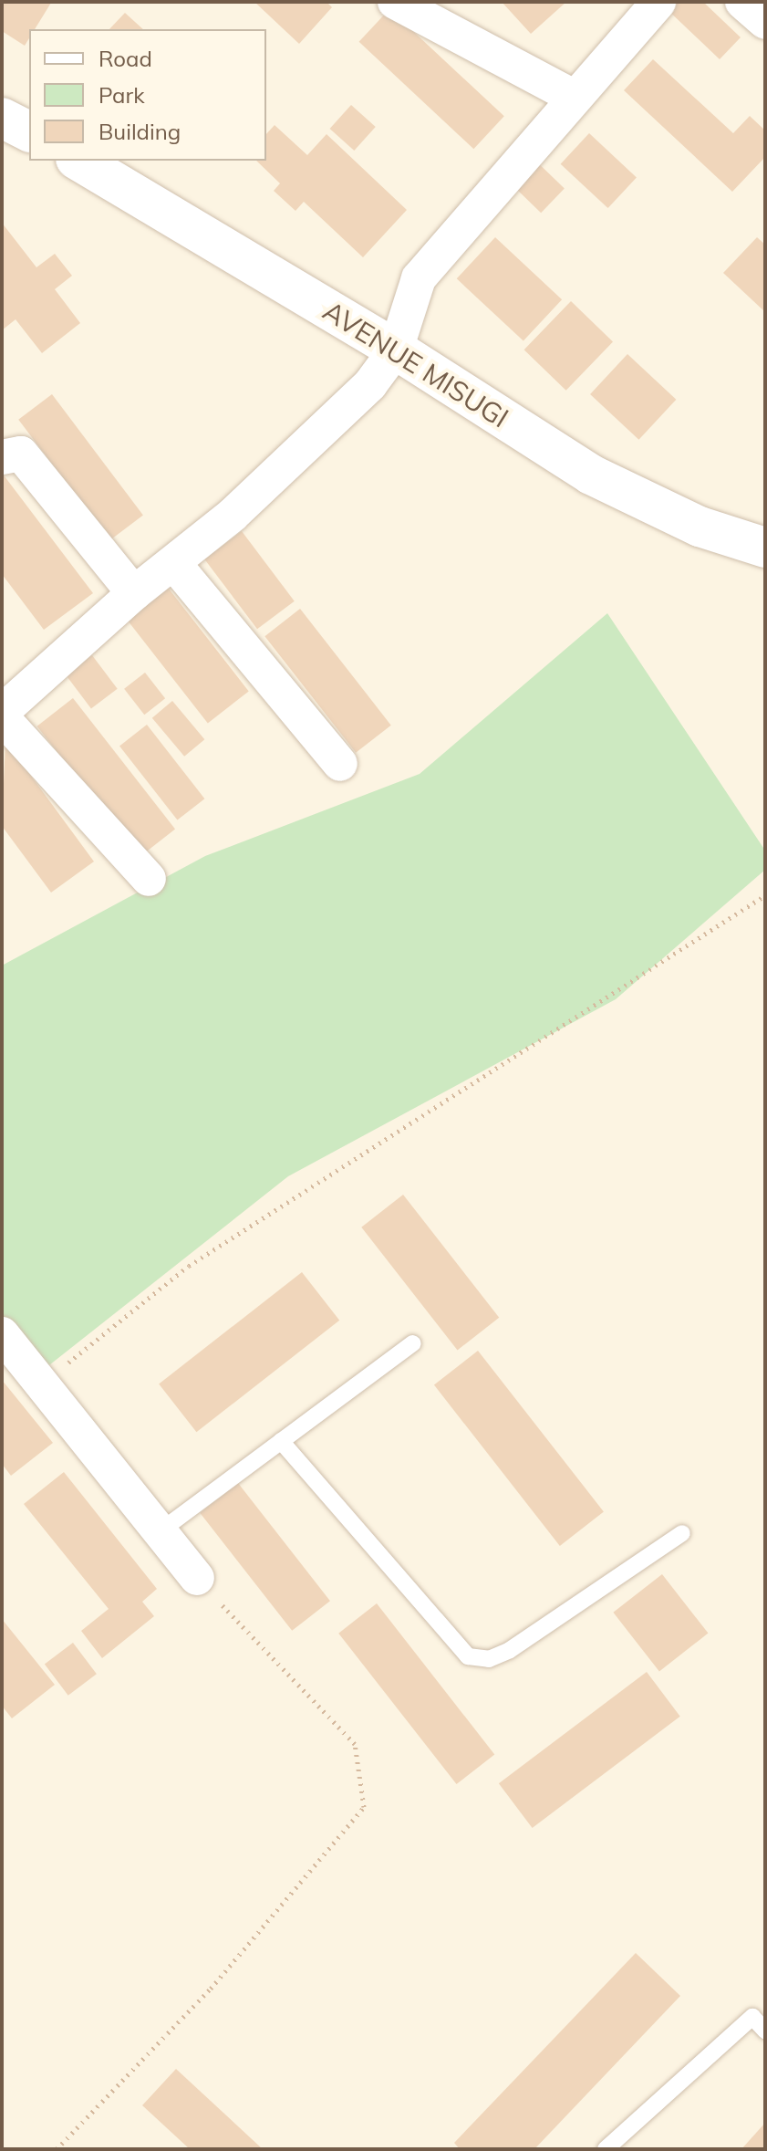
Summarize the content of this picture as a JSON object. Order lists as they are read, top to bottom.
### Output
{
  "streets": {
    "street": ["AVENUE MISUGI"]
  },
  "legend": ["Road", "Park", "Building"]
}
